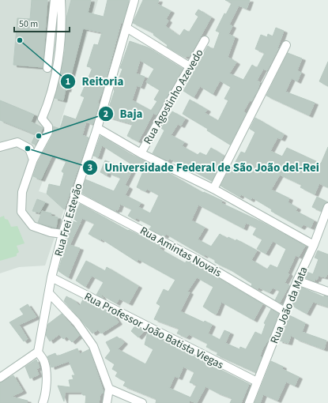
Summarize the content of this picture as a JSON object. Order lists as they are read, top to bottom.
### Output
{
  "streets": {
    "street": [
      "Rua Agostinho Azevedo",
      "Rua Frei Estevão",
      "Rua Amintas Novais",
      "Rua João da Mata",
      "Rua Professor João Batista Viegas"
    ]
  },
  "crossings": [
    ["Rua Frei Estevão", "Rua Amintas Novais"],
    ["Rua Frei Estevão", "Rua Professor João Batista Viegas"],
    ["Rua Amintas Novais", "Rua João da Mata"],
    ["Rua João da Mata", "Rua Professor João Batista Viegas"]
  ],
  "places": ["Reitoria", "Baja", "Universidade Federal de São João del-Rei"],
  "scale_bar": "50 m"
}
